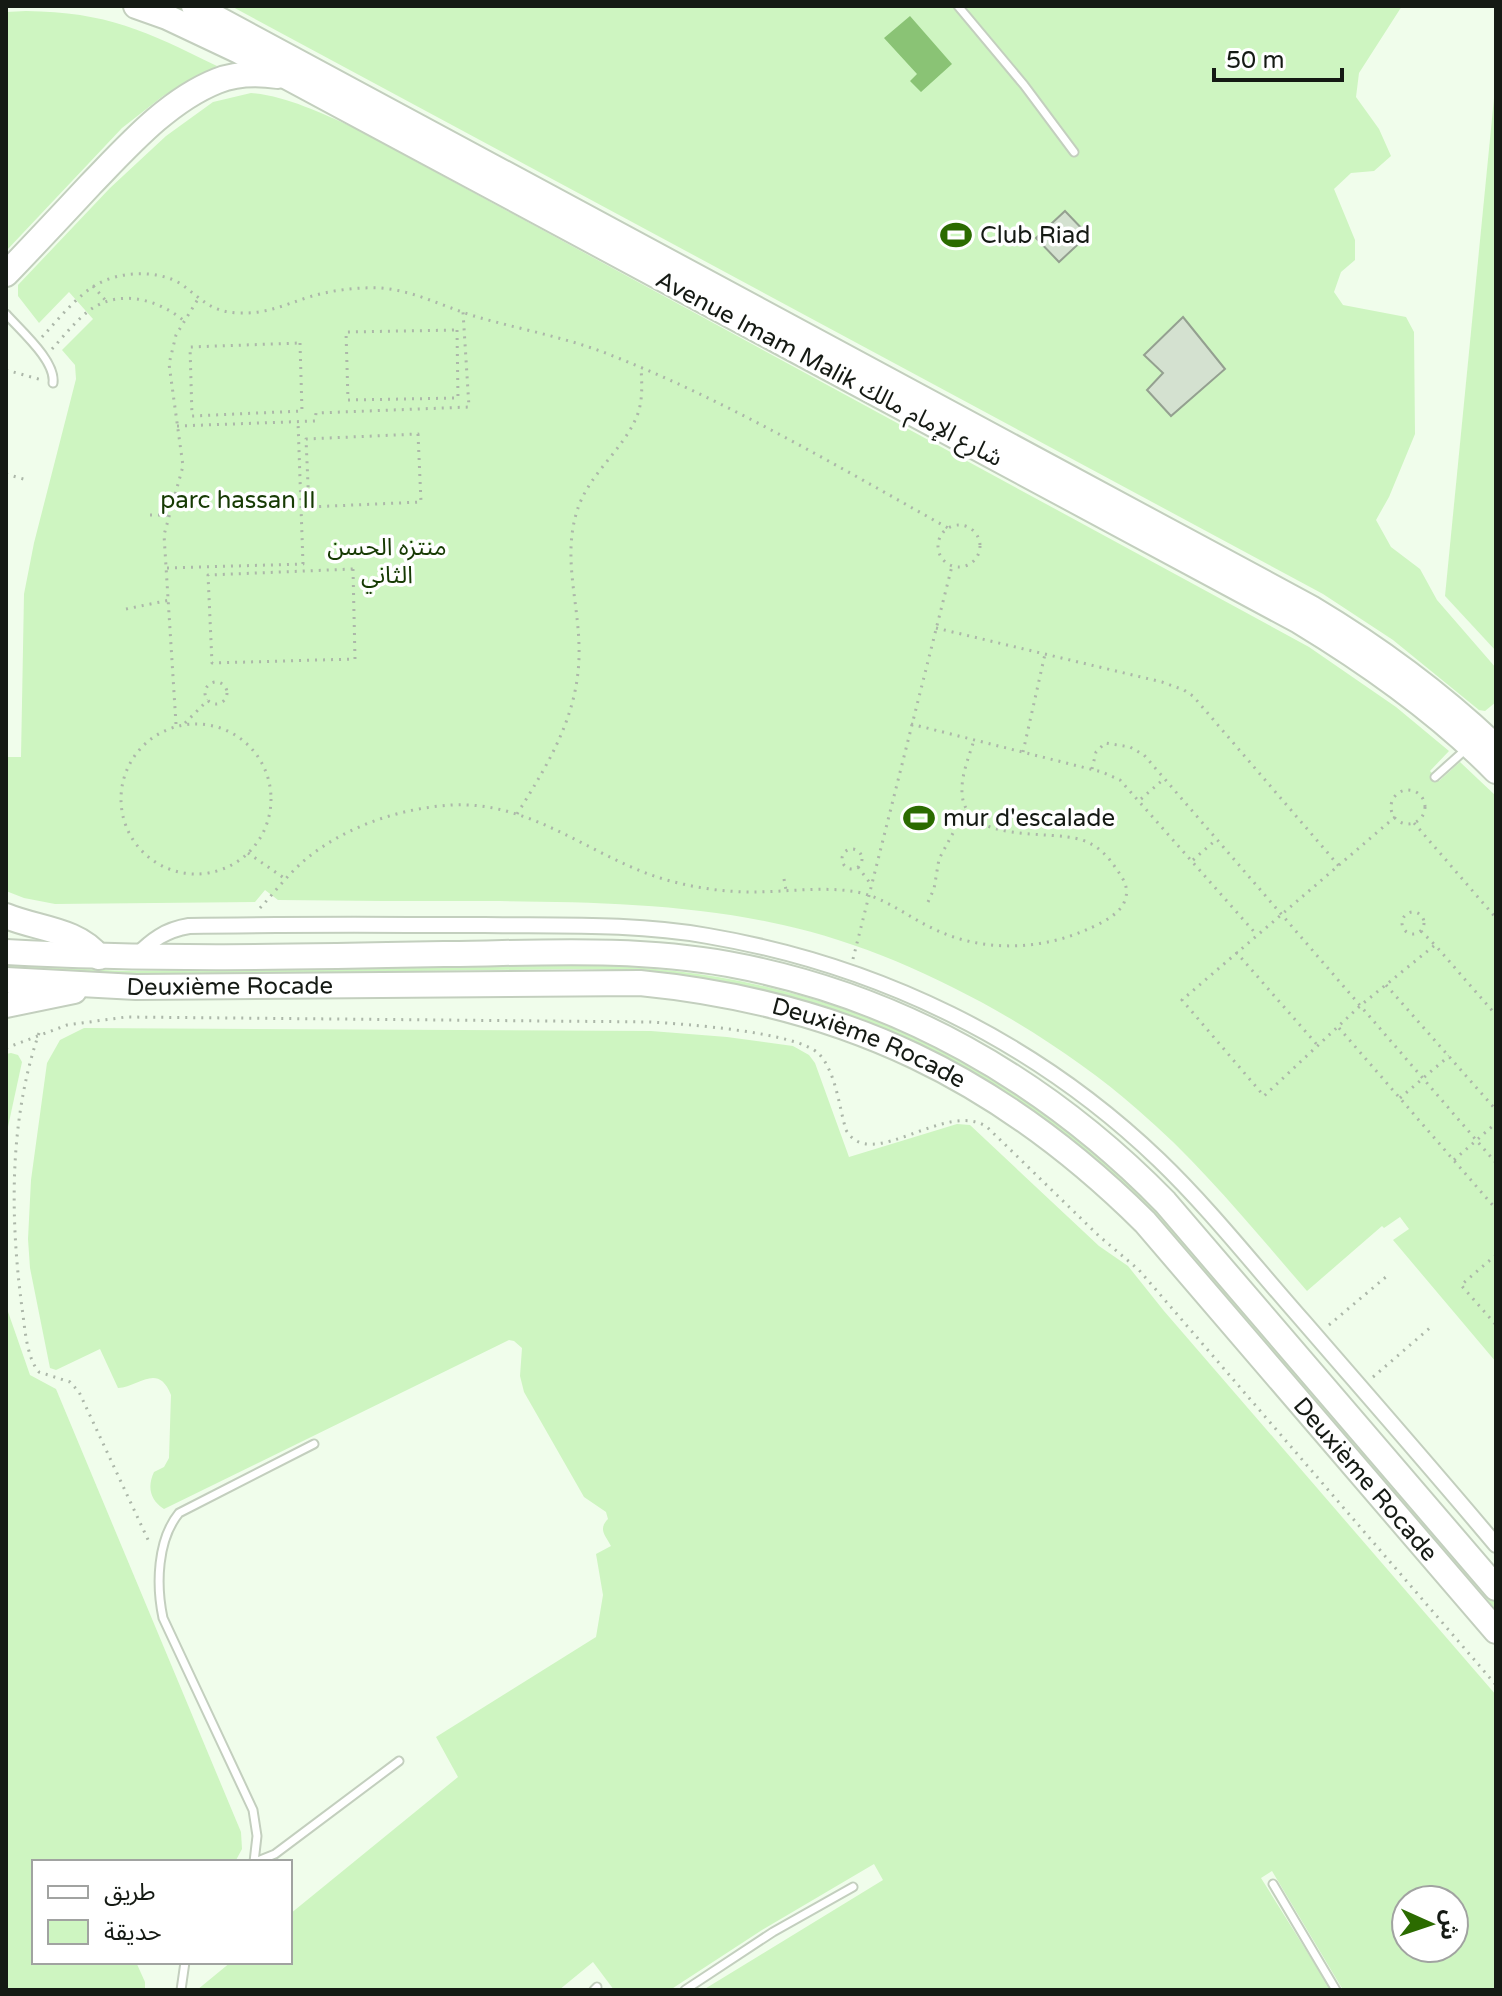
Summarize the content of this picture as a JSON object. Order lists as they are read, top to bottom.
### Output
{
  "streets": {
    "main road": ["Avenue Imam Malik شارع الإمام مالك", "Deuxième Rocade"]
  },
  "parks": ["parc hassan II", "منتزه الحسن الثاني"],
  "places": {
    "sports": ["Club Riad", "mur d'escalade"]
  },
  "legend": ["طريق", "حديقة"],
  "scale_bar": "50 m",
  "north": "right"
}
